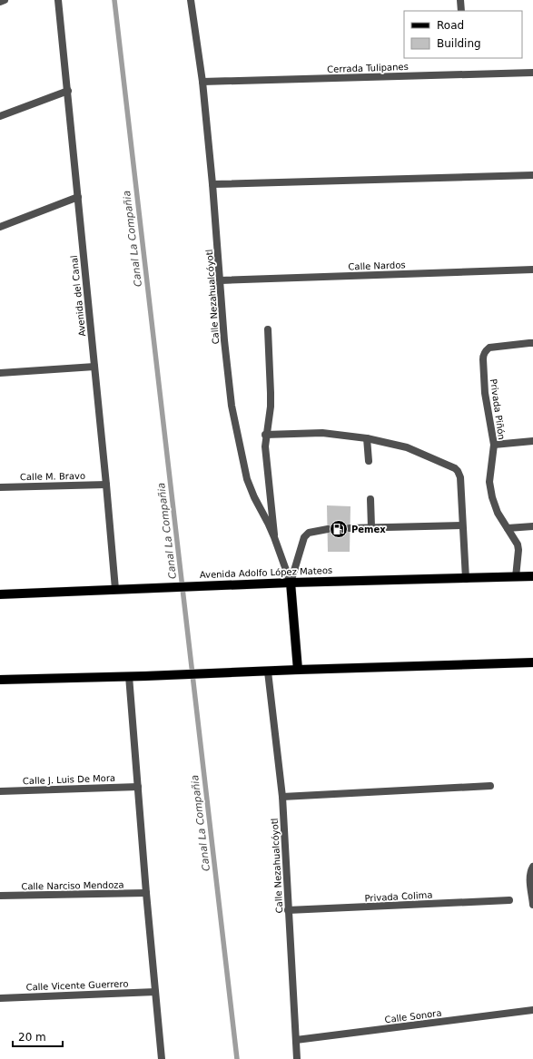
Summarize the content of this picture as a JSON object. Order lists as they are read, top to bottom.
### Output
{
  "streets": {
    "main road": ["Avenida Adolfo López Mateos"],
    "street": [
      "Cerrada Tulipanes",
      "Calle Nardos",
      "Avenida del Canal",
      "Calle Nezahualcóyotl",
      "Privada Piñón",
      "Calle M. Bravo",
      "Calle J. Luis De Mora",
      "Calle Narciso Mendoza",
      "Privada Colima",
      "Calle Vicente Guerrero",
      "Calle Sonora"
    ]
  },
  "crossings": [
    ["Cerrada Tulipanes", "Calle Nezahualcóyotl"],
    ["Calle Nardos", "Calle Nezahualcóyotl"],
    ["Avenida del Canal", "Calle M. Bravo"],
    ["Avenida del Canal", "Avenida Adolfo López Mateos"],
    ["Calle Nezahualcóyotl", "Avenida Adolfo López Mateos"],
    ["Calle Nezahualcóyotl", "Privada Colima"],
    ["Calle Nezahualcóyotl", "Calle Sonora"],
    ["Privada Piñón", "Avenida Adolfo López Mateos"]
  ],
  "water": ["Canal La Compañia"],
  "places": {
    "fuel station": ["Pemex"]
  },
  "legend": ["Road", "Building"],
  "scale_bar": "20 m"
}
